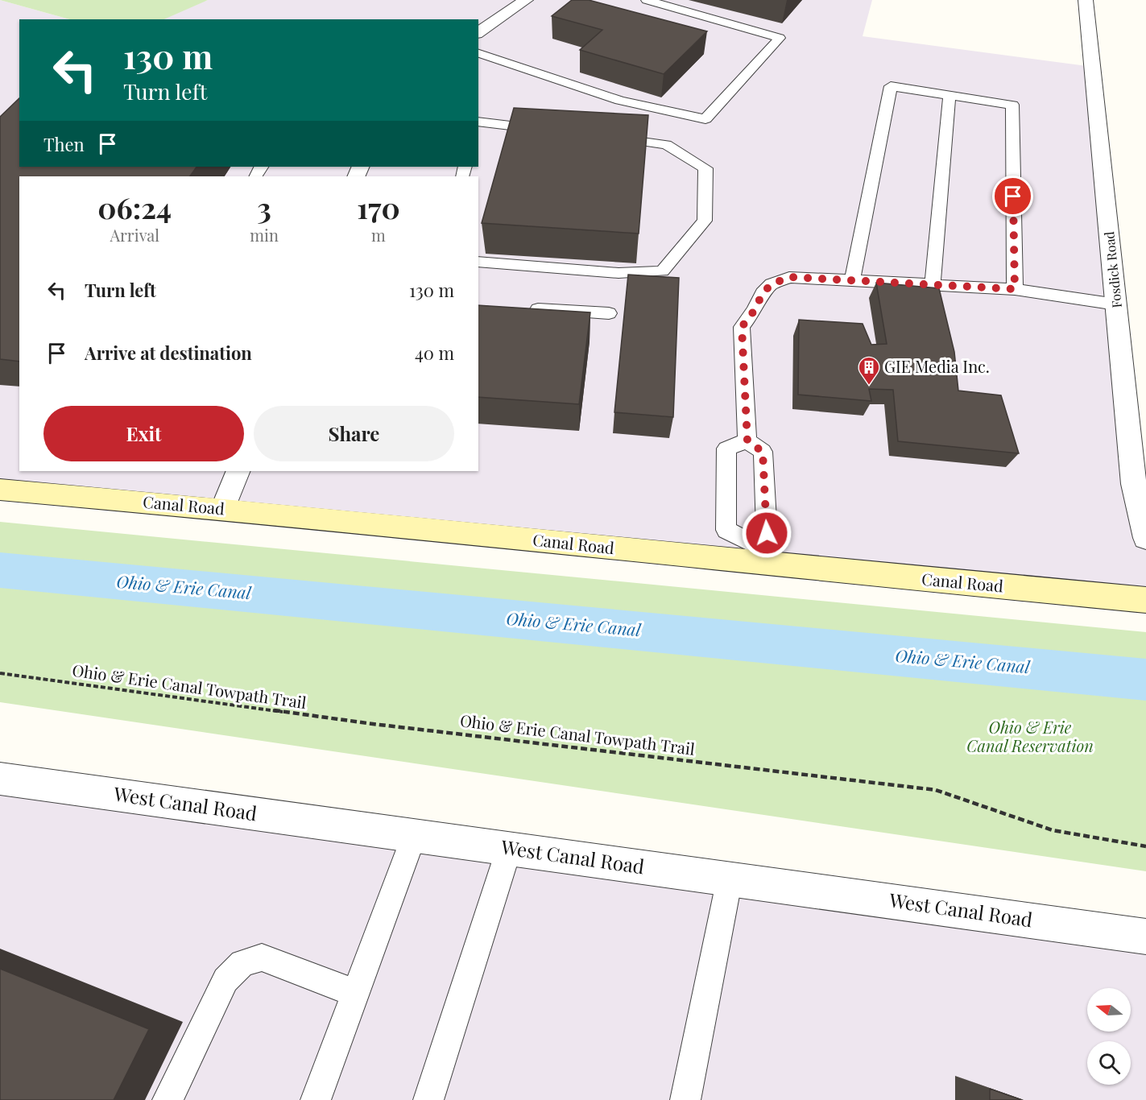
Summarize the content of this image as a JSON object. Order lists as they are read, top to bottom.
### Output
{
  "streets": {
    "main road": ["Canal Road"],
    "street": ["Fosdick Road", "West Canal Road"],
    "path": ["Ohio & Erie Canal Towpath Trail"]
  },
  "water": ["Ohio & Erie Canal"],
  "parks": ["Ohio & Erie Canal Reservation"],
  "places": {
    "building": ["GIE Media Inc."]
  },
  "north": "left",
  "page": {
    "turn": ["130 m", "Turn left"],
    "then": "Then",
    "eta": [
      "06:24",
      "Arrival",
      "3",
      "min",
      "170",
      "m"
    ],
    "list": [
      {
        "name": "Turn left",
        "value": "130 m"
      },
      {
        "name": "Arrive at destination",
        "value": "40 m"
      }
    ],
    "buttons": ["Exit", "Share"]
  }
}
